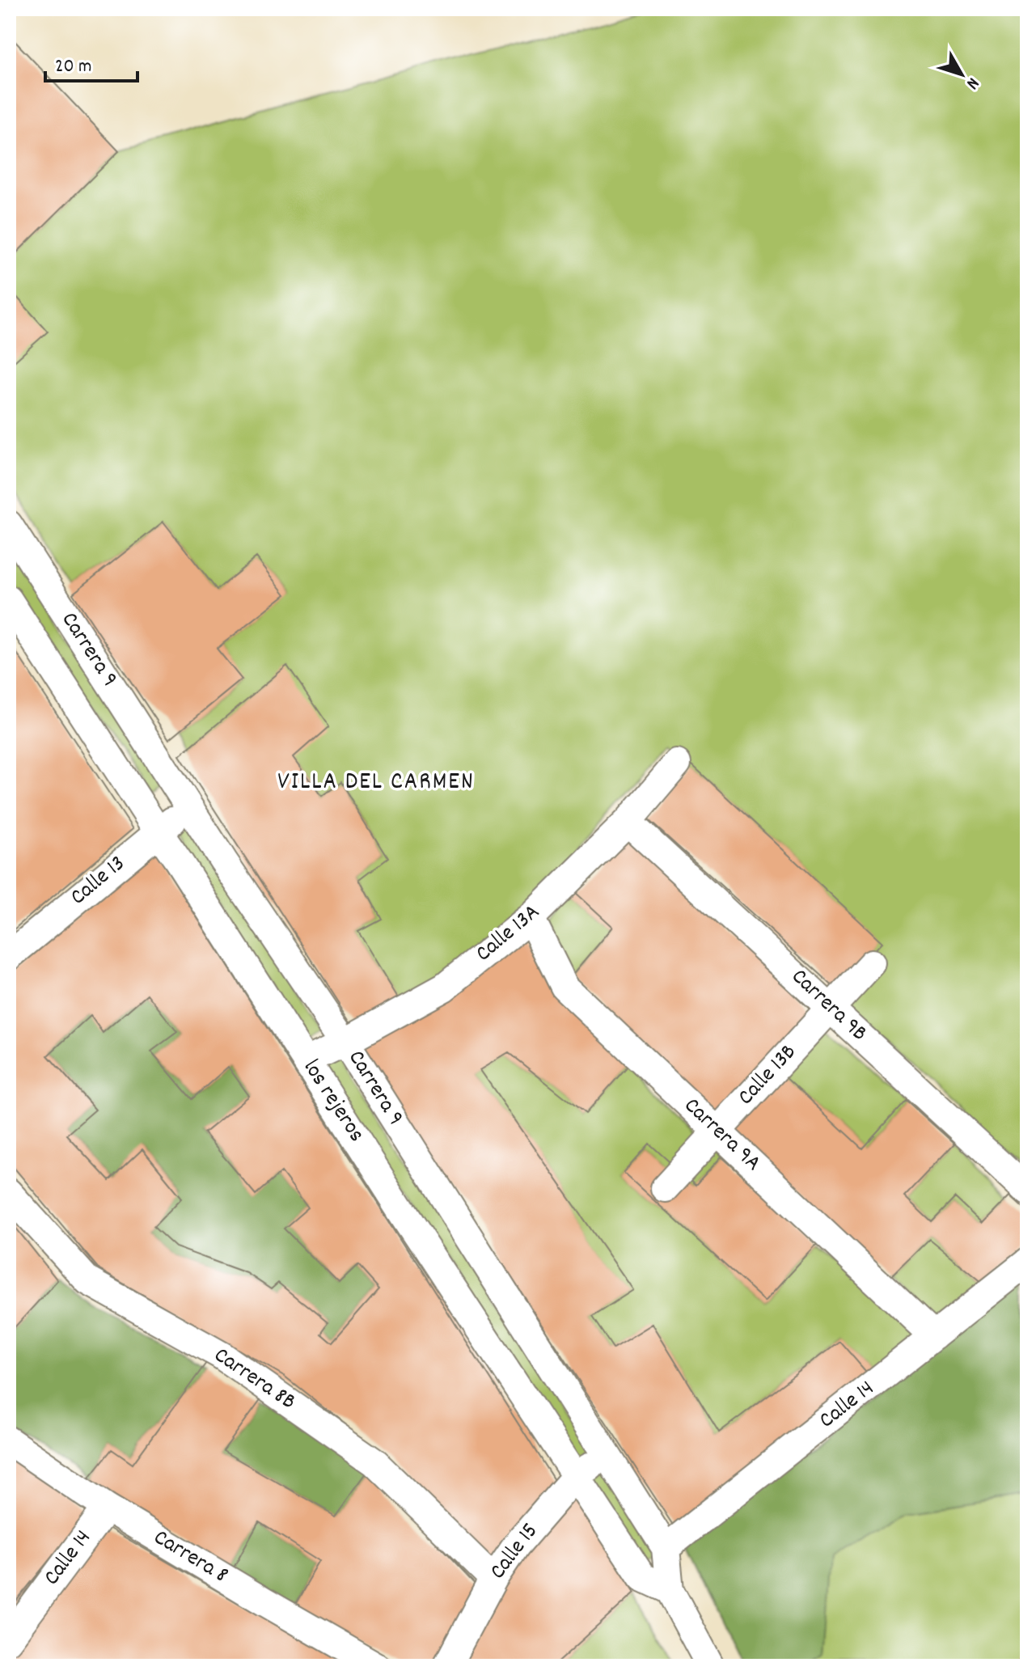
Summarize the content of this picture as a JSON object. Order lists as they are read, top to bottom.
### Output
{
  "streets": {
    "street": [
      "Carrera 9",
      "Calle 13",
      "Calle 13A",
      "Carrera 9B",
      "Calle 13B",
      "los rejeros",
      "Carrera 9A",
      "Carrera 8B",
      "Calle 14",
      "Calle 15",
      "Carrera 8"
    ]
  },
  "crossings": [
    ["Carrera 9", "Calle 13"],
    ["Carrera 9", "Calle 13A"],
    ["Carrera 9", "los rejeros"],
    ["Carrera 9", "Calle 14"],
    ["Carrera 9", "Calle 15"],
    ["Calle 13", "los rejeros"],
    ["Calle 13A", "Carrera 9B"],
    ["Calle 13A", "los rejeros"],
    ["Calle 13A", "Carrera 9A"],
    ["Carrera 9B", "Calle 13B"],
    ["Calle 13B", "Carrera 9A"],
    ["los rejeros", "Calle 15"],
    ["Carrera 9A", "Calle 14"],
    ["Carrera 8B", "Calle 15"],
    ["Calle 14", "Carrera 8"]
  ],
  "districts": ["VILLA DEL CARMEN"],
  "scale_bar": "20 m",
  "north": "bottom right"
}
